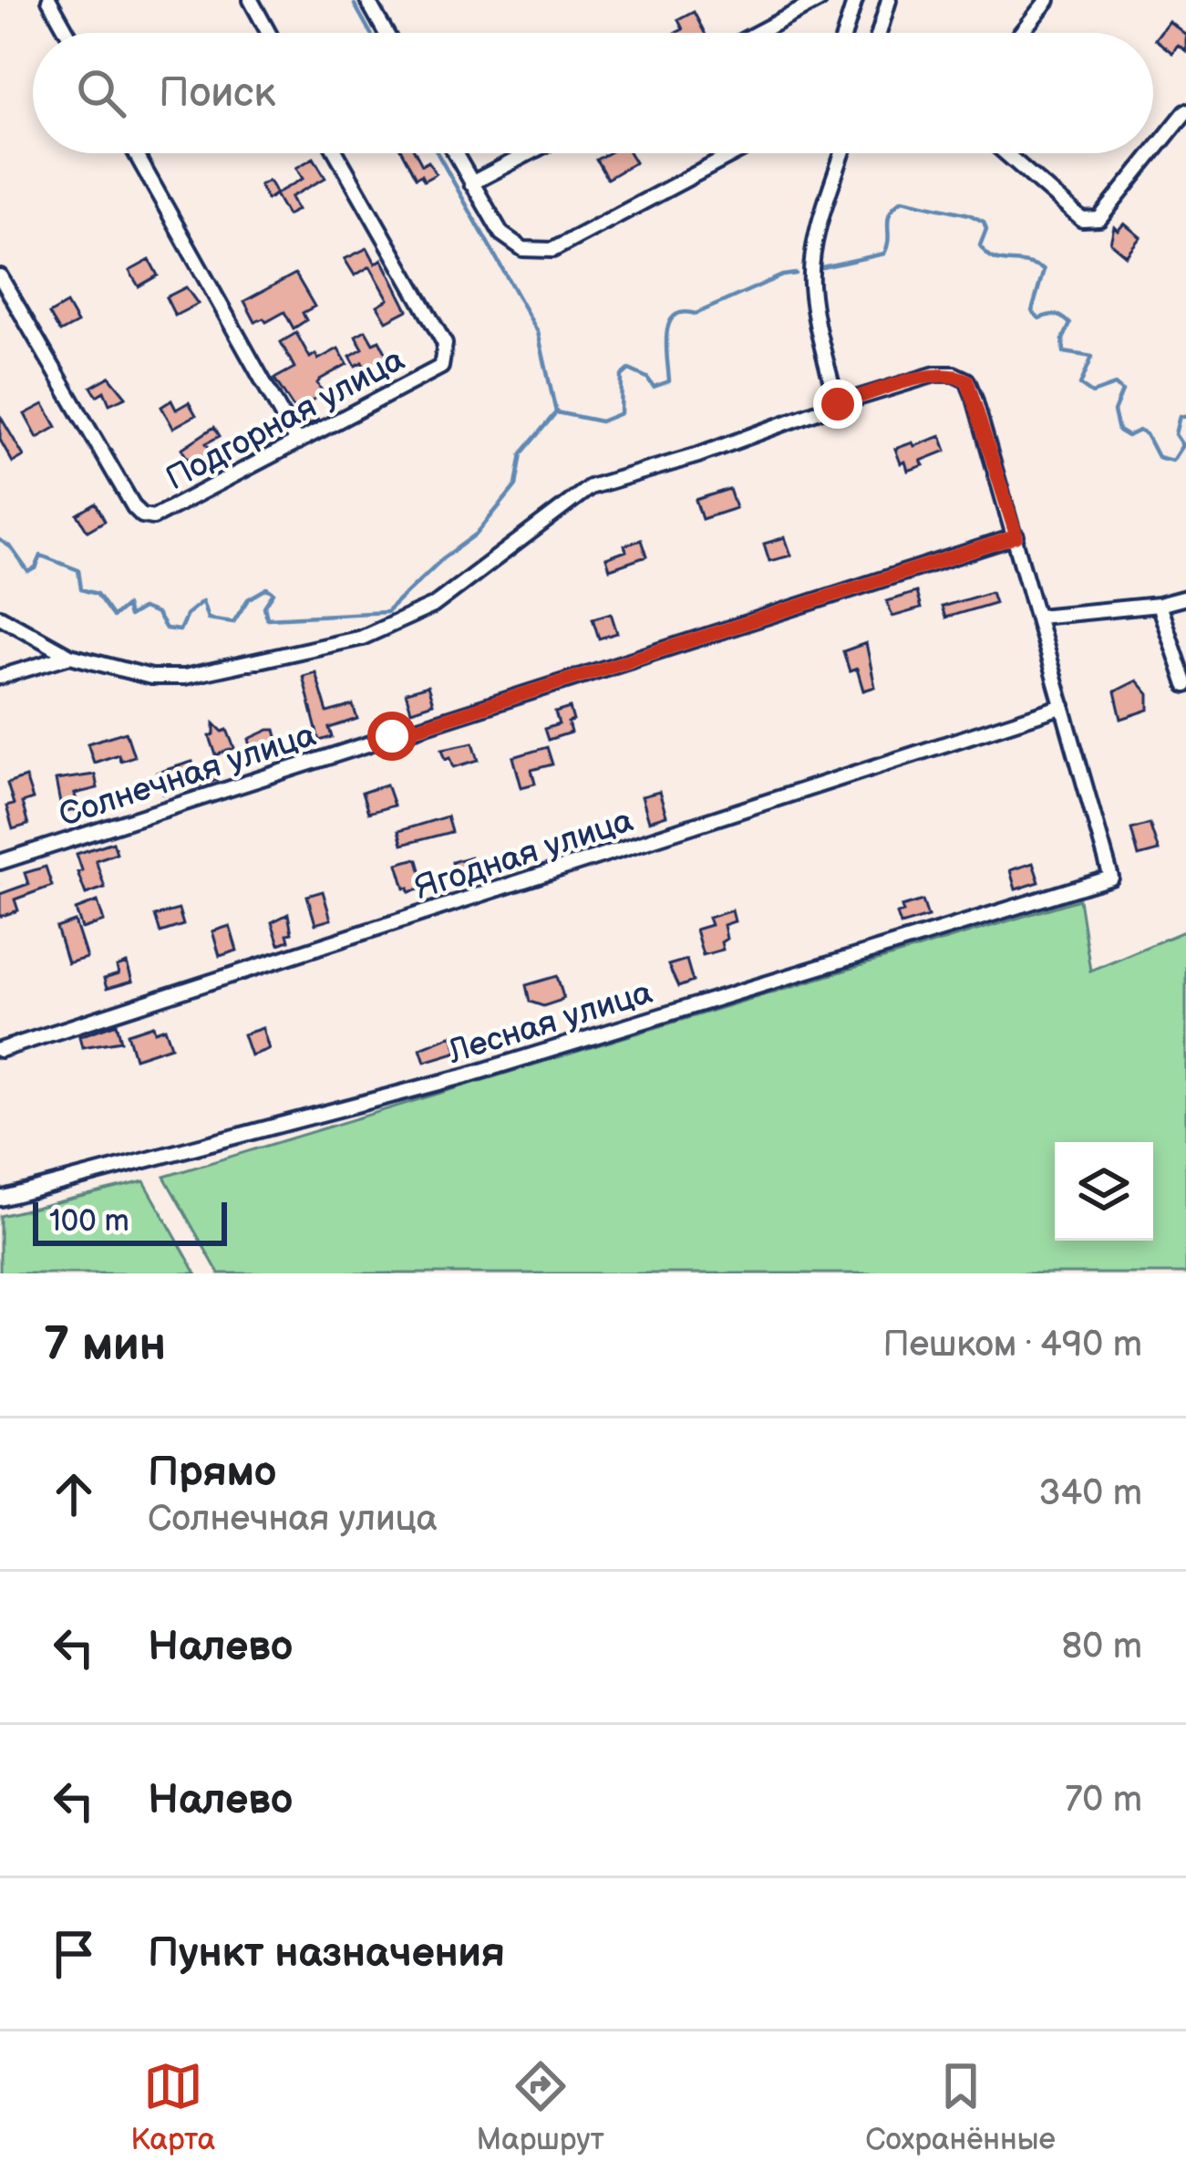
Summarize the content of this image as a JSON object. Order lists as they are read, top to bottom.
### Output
{
  "streets": {
    "street": [
      "Подгорная улица",
      "Солнечная улица",
      "Ягодная улица",
      "Лесная улица"
    ]
  },
  "crossings": [
    ["Ягодная улица", "Лесная улица"]
  ],
  "scale_bar": "100 m",
  "page": {
    "search": "Поиск",
    "scale": "100 m",
    "heading": ["7 мин", "Пешком · 490 m"],
    "list": [
      ["Прямо", "Солнечная улица", "340 m"],
      ["Налево", "80 m"],
      ["Налево", "70 m"],
      "Пункт назначения"
    ],
    "nav": ["Карта", "Маршрут", "Сохранённые"]
  }
}
